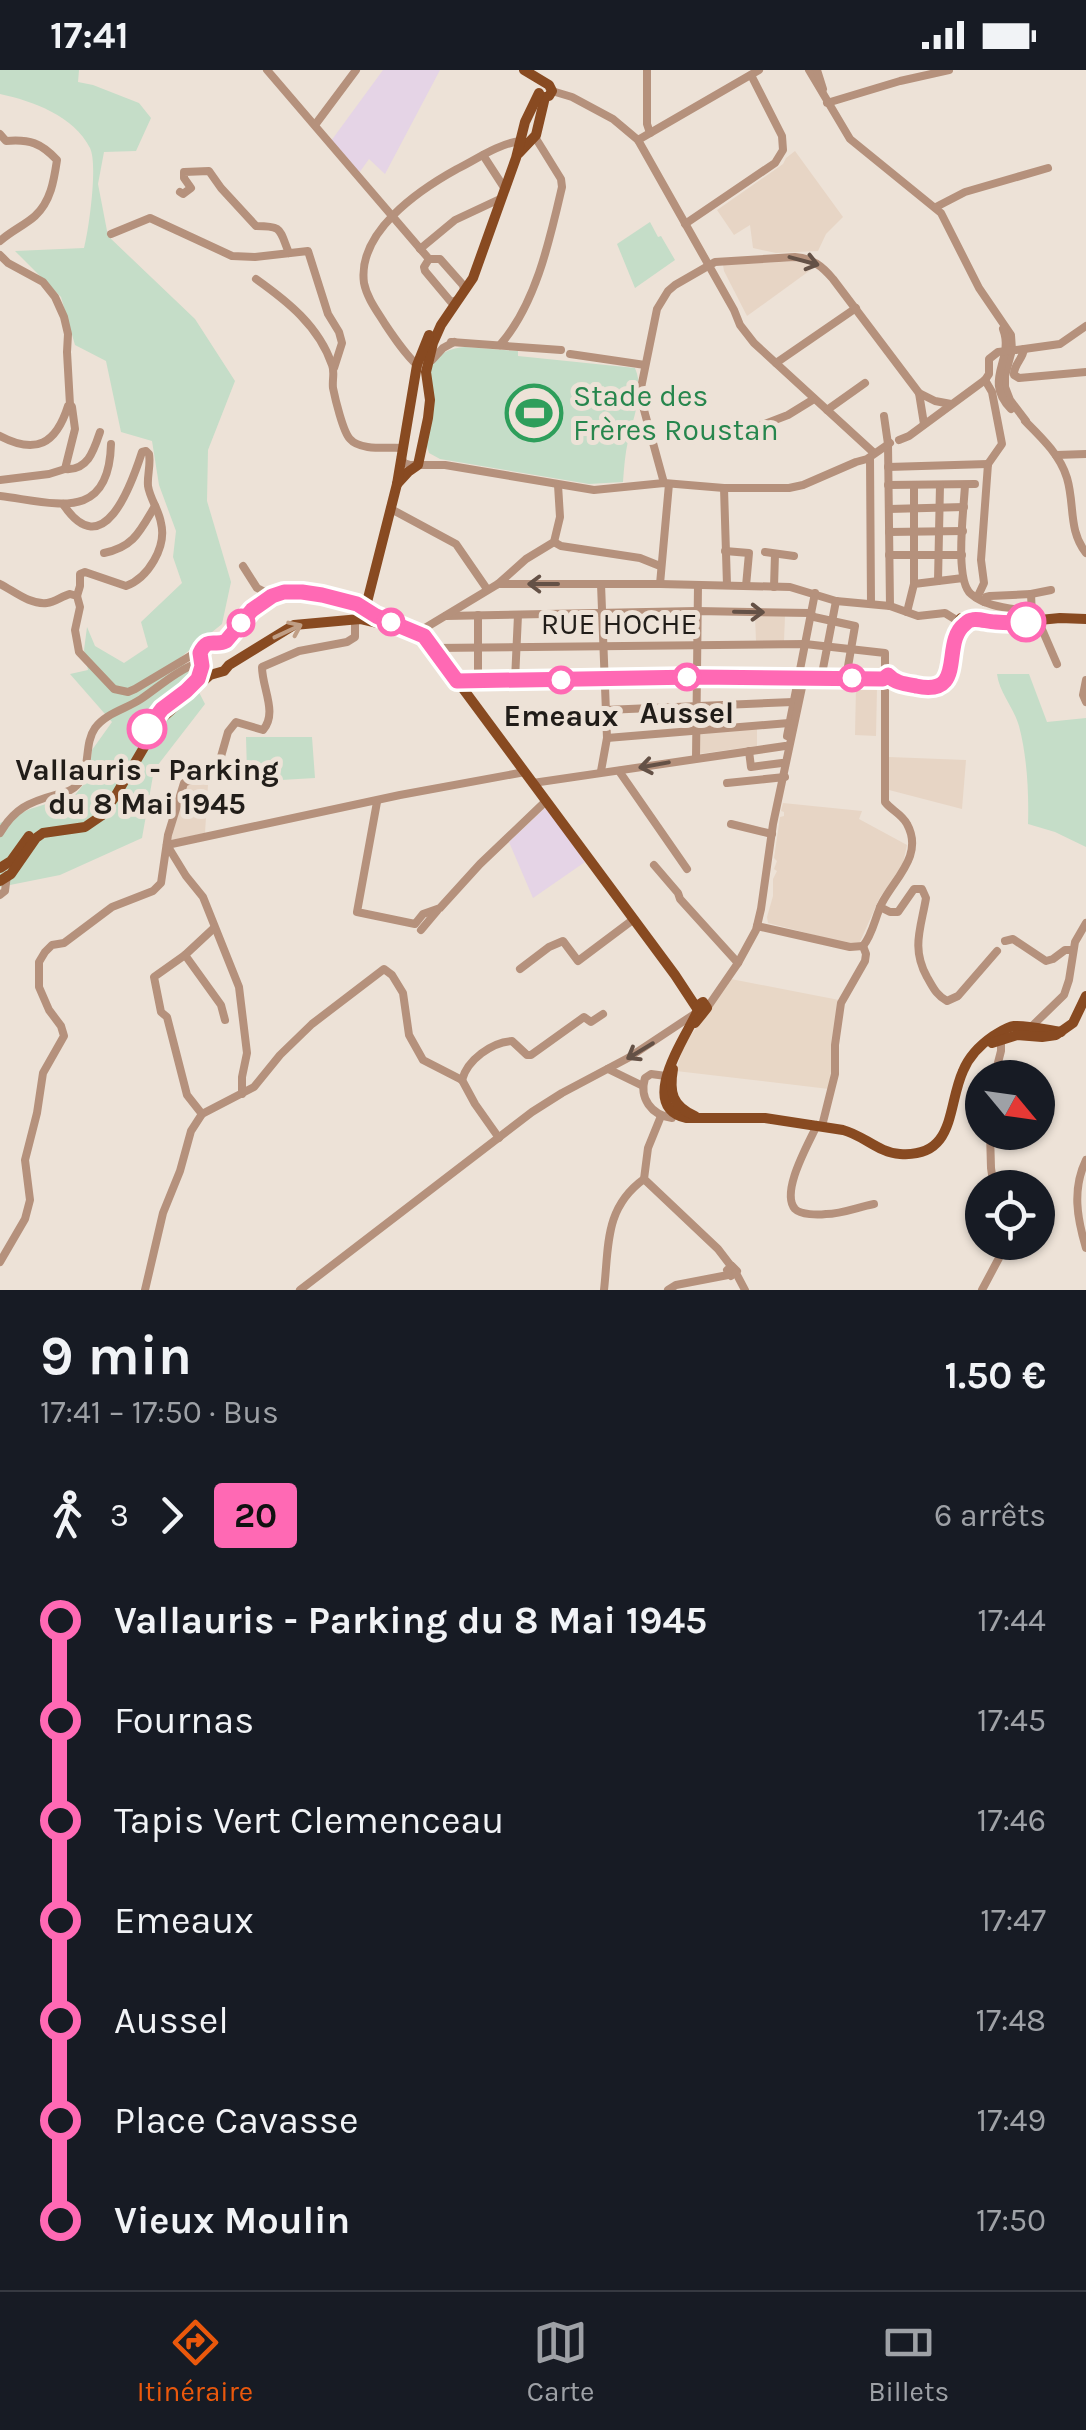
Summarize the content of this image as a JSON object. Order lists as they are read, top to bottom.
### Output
{
  "streets": {
    "street": ["RUE HOCHE"]
  },
  "places": {
    "sports": ["Stade des Frères Roustan"],
    "other": ["Aussel", "Emeaux", "Vallauris - Parking du 8 Mai 1945"]
  },
  "lines": ["bus line 20"],
  "north": "bottom right",
  "page": {
    "status": "17:41",
    "heading": ["9 min", "17:41 – 17:50 · Bus", "1.50 €"],
    "legs": ["3", "20", "6 arrêts"],
    "list": [
      {
        "name": "Vallauris - Parking du 8 Mai 1945",
        "value": "17:44"
      },
      {
        "name": "Fournas",
        "value": "17:45"
      },
      {
        "name": "Tapis Vert Clemenceau",
        "value": "17:46"
      },
      {
        "name": "Emeaux",
        "value": "17:47"
      },
      {
        "name": "Aussel",
        "value": "17:48"
      },
      {
        "name": "Place Cavasse",
        "value": "17:49"
      },
      {
        "name": "Vieux Moulin",
        "value": "17:50"
      }
    ],
    "tabs": ["Itinéraire", "Carte", "Billets"]
  }
}
